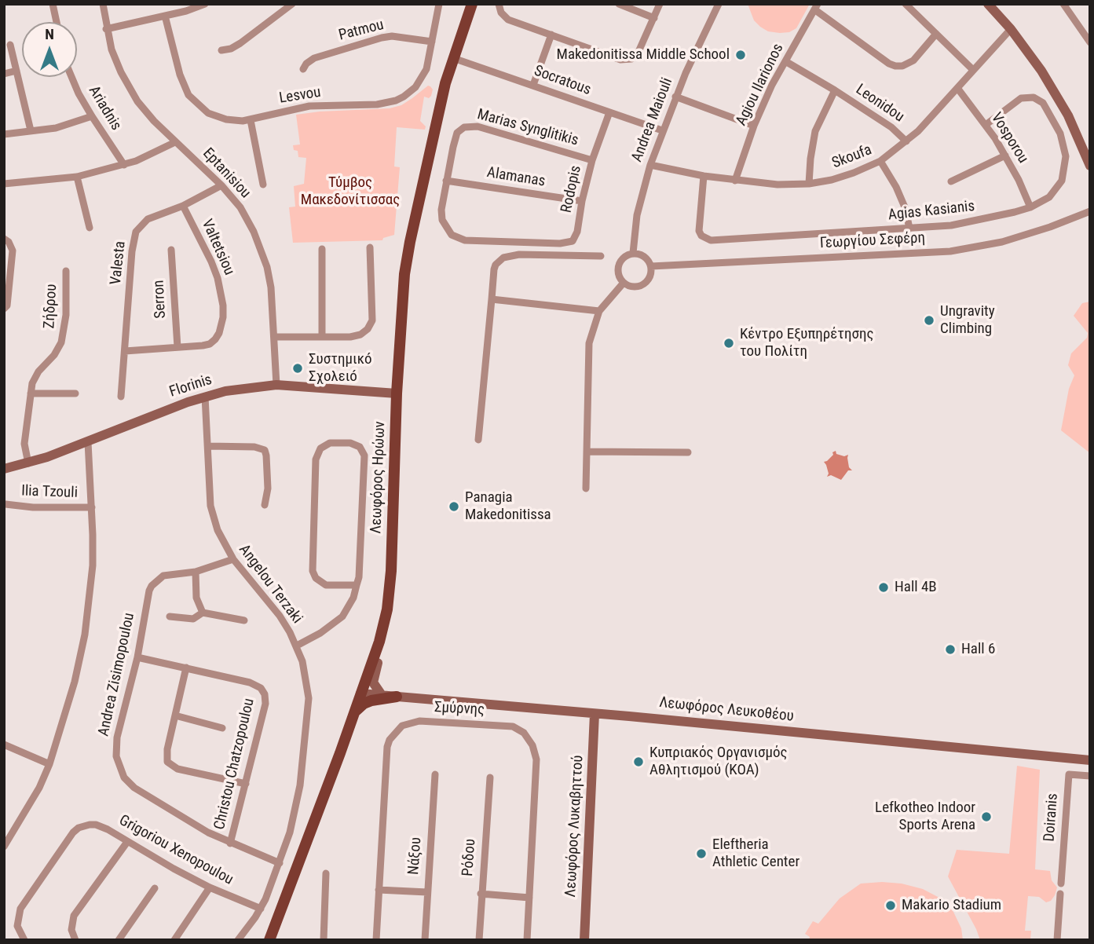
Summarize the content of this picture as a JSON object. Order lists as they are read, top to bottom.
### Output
{
  "streets": {
    "main road": [
      "Florinis",
      "Λεωφόρος Ηρώων",
      "Λεωφόρος Λευκοθέου",
      "Λεωφόρος Λυκαβηττού"
    ],
    "street": [
      "Patmou",
      "Socratous",
      "Agiou Ilarionos",
      "Lesvou",
      "Leonidou",
      "Ariadnis",
      "Andrea Maiouli",
      "Marias Synglitikis",
      "Vosporou",
      "Skoufa",
      "Eptanisiou",
      "Alamanas",
      "Rodopis",
      "Agias Kasianis",
      "Γεωργίου Σεφέρη",
      "Valtetsiou",
      "Valesta",
      "Serron",
      "Ζήδρου",
      "Ilia Tzouli",
      "Angelou Terzaki",
      "Andrea Zisimopoulou",
      "Σμύρνης",
      "Christou Chatzopoulou",
      "Doiranis",
      "Grigoriou Xenopoulou",
      "Νάξου",
      "Ρόδου"
    ]
  },
  "crossings": [
    ["Patmou", "Lesvou"],
    ["Socratous", "Andrea Maiouli"],
    ["Socratous", "Rodopis"],
    ["Socratous", "Λεωφόρος Ηρώων"],
    ["Agiou Ilarionos", "Skoufa"],
    ["Leonidou", "Skoufa"],
    ["Andrea Maiouli", "Skoufa"],
    ["Andrea Maiouli", "Γεωργίου Σεφέρη"],
    ["Marias Synglitikis", "Alamanas"],
    ["Marias Synglitikis", "Rodopis"],
    ["Vosporou", "Skoufa"],
    ["Vosporou", "Agias Kasianis"],
    ["Skoufa", "Agias Kasianis"],
    ["Eptanisiou", "Valesta"],
    ["Eptanisiou", "Florinis"],
    ["Alamanas", "Rodopis"],
    ["Valtetsiou", "Valesta"],
    ["Valtetsiou", "Serron"],
    ["Ζήδρου", "Florinis"],
    ["Florinis", "Λεωφόρος Ηρώων"],
    ["Florinis", "Angelou Terzaki"],
    ["Λεωφόρος Ηρώων", "Λεωφόρος Λευκοθέου"],
    ["Angelou Terzaki", "Andrea Zisimopoulou"],
    ["Angelou Terzaki", "Grigoriou Xenopoulou"],
    ["Andrea Zisimopoulou", "Christou Chatzopoulou"],
    ["Λεωφόρος Λευκοθέου", "Λεωφόρος Λυκαβηττού"]
  ],
  "parks": ["Τύμβος Μακεδονίτισσας"],
  "places": [
    "Makedonitissa Middle School",
    "Ungravity Climbing",
    "Κέντρο Εξυπηρέτησης του Πολίτη",
    "Συστημικó Σχολειó",
    "Panagia Makedonitissa",
    "Hall 4B",
    "Hall 6",
    "Κυπριακός Οργανισμός Αθλητισμού (ΚΟΑ)",
    "Lefkotheo Indoor Sports Arena",
    "Eleftheria Athletic Center",
    "Makario Stadium"
  ],
  "north": "top"
}
